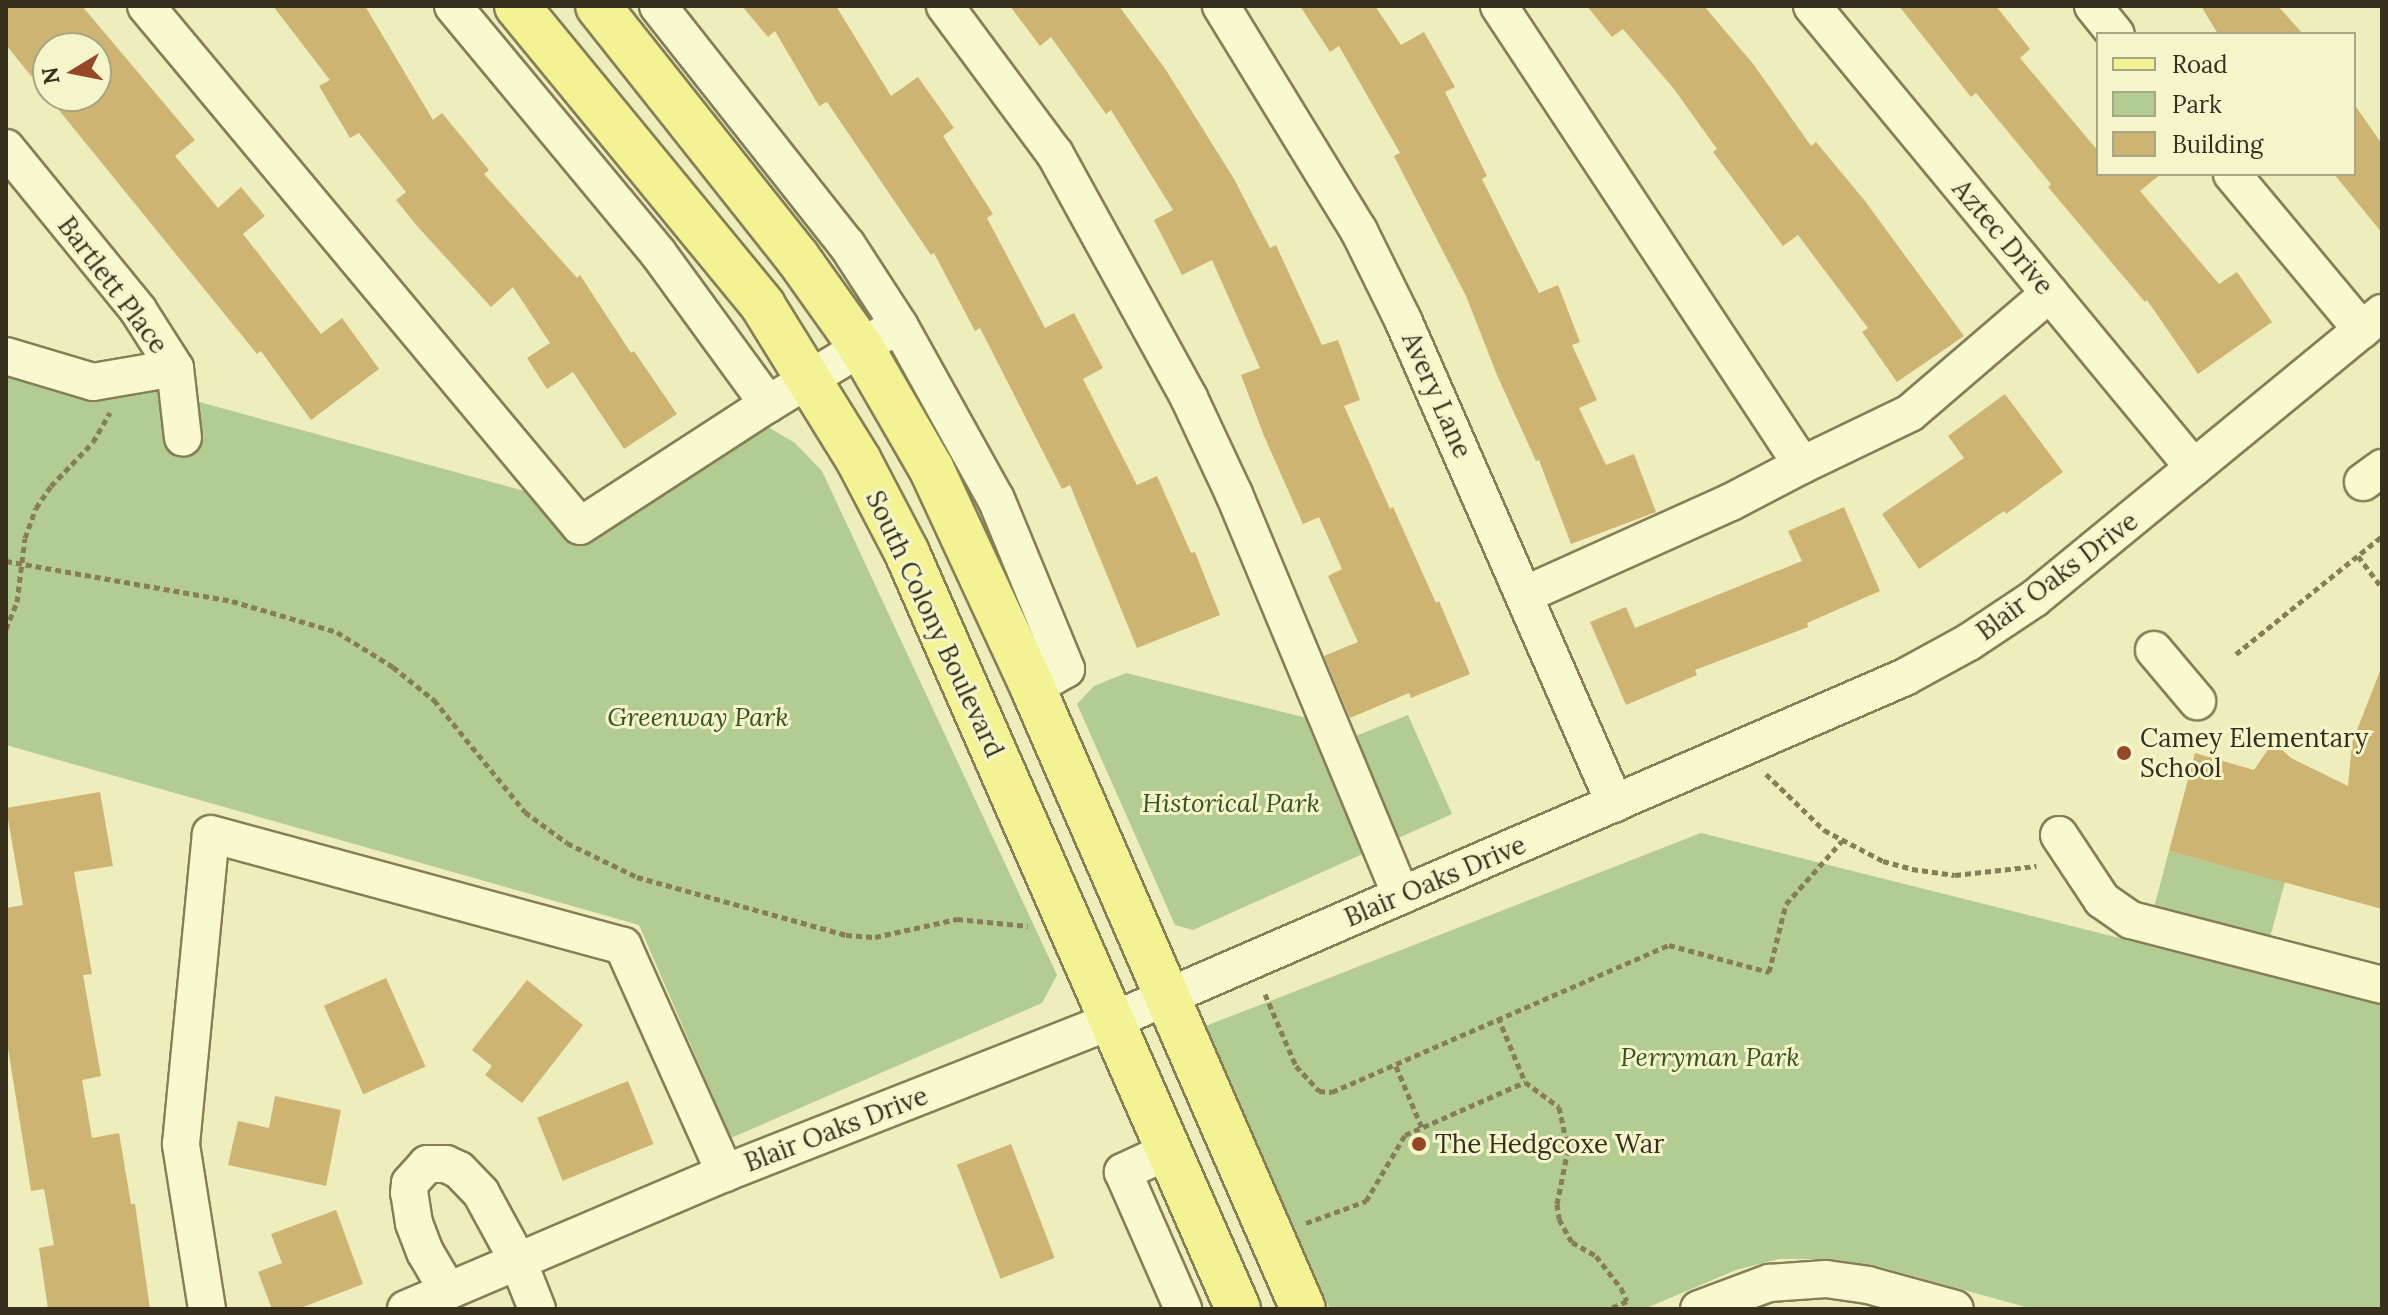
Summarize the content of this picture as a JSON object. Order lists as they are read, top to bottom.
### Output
{
  "streets": {
    "main road": ["South Colony Boulevard"],
    "street": [
      "Aztec Drive",
      "Bartlett Place",
      "Avery Lane",
      "Blair Oaks Drive"
    ]
  },
  "crossings": [
    ["Aztec Drive", "Blair Oaks Drive"],
    ["Avery Lane", "Blair Oaks Drive"],
    ["Blair Oaks Drive", "South Colony Boulevard"]
  ],
  "parks": ["Greenway Park", "Historical Park", "Perryman Park"],
  "places": ["Camey Elementary School", "The Hedgcoxe War"],
  "legend": ["Road", "Park", "Building"],
  "north": "left"
}
